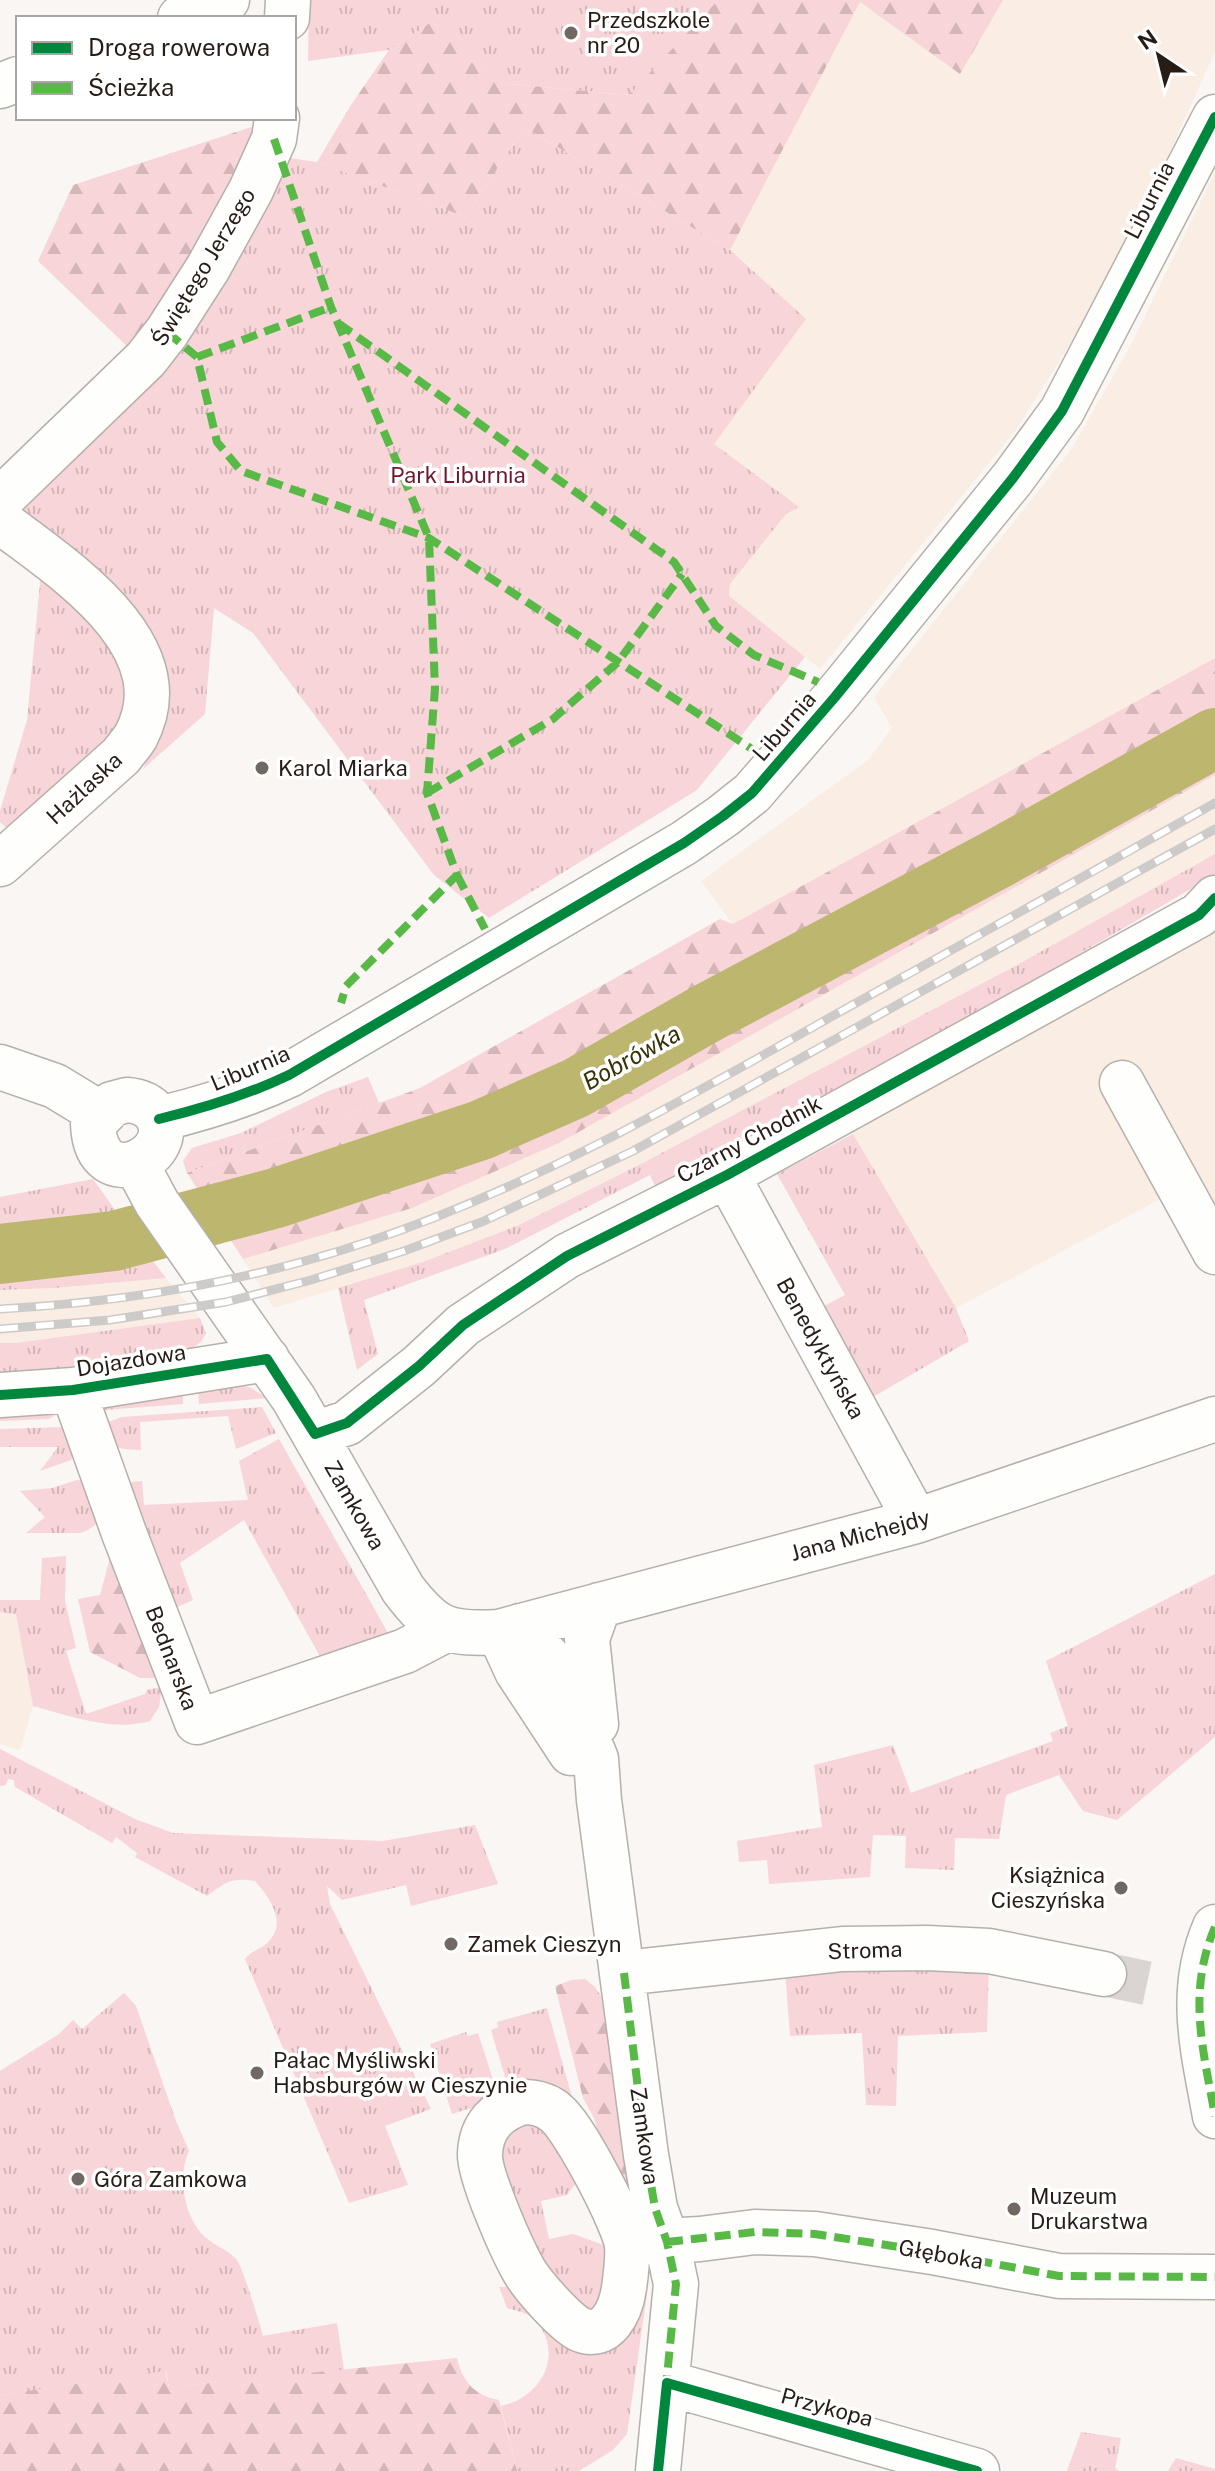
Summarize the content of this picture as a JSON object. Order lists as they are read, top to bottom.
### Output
{
  "streets": {
    "street": [
      "Liburnia",
      "Świętego Jerzego",
      "Hażlaska",
      "Czarny Chodnik",
      "Benedyktyńska",
      "Dojazdowa",
      "Zamkowa",
      "Jana Michejdy",
      "Bednarska",
      "Stroma",
      "Głęboka",
      "Przykopa"
    ]
  },
  "crossings": [
    ["Liburnia", "Zamkowa"],
    ["Czarny Chodnik", "Benedyktyńska"],
    ["Czarny Chodnik", "Zamkowa"],
    ["Benedyktyńska", "Jana Michejdy"],
    ["Dojazdowa", "Zamkowa"],
    ["Dojazdowa", "Bednarska"],
    ["Zamkowa", "Jana Michejdy"],
    ["Zamkowa", "Bednarska"],
    ["Zamkowa", "Stroma"],
    ["Zamkowa", "Głęboka"],
    ["Zamkowa", "Przykopa"]
  ],
  "water": ["Bobrówka"],
  "parks": ["Park Liburnia"],
  "places": [
    "Przedszkole nr 20",
    "Karol Miarka",
    "Książnica Cieszyńska",
    "Zamek Cieszyn",
    "Pałac Myśliwski Habsburgów w Cieszynie",
    "Góra Zamkowa",
    "Muzeum Drukarstwa"
  ],
  "legend": ["Droga rowerowa", "Ścieżka"],
  "north": "top left"
}
